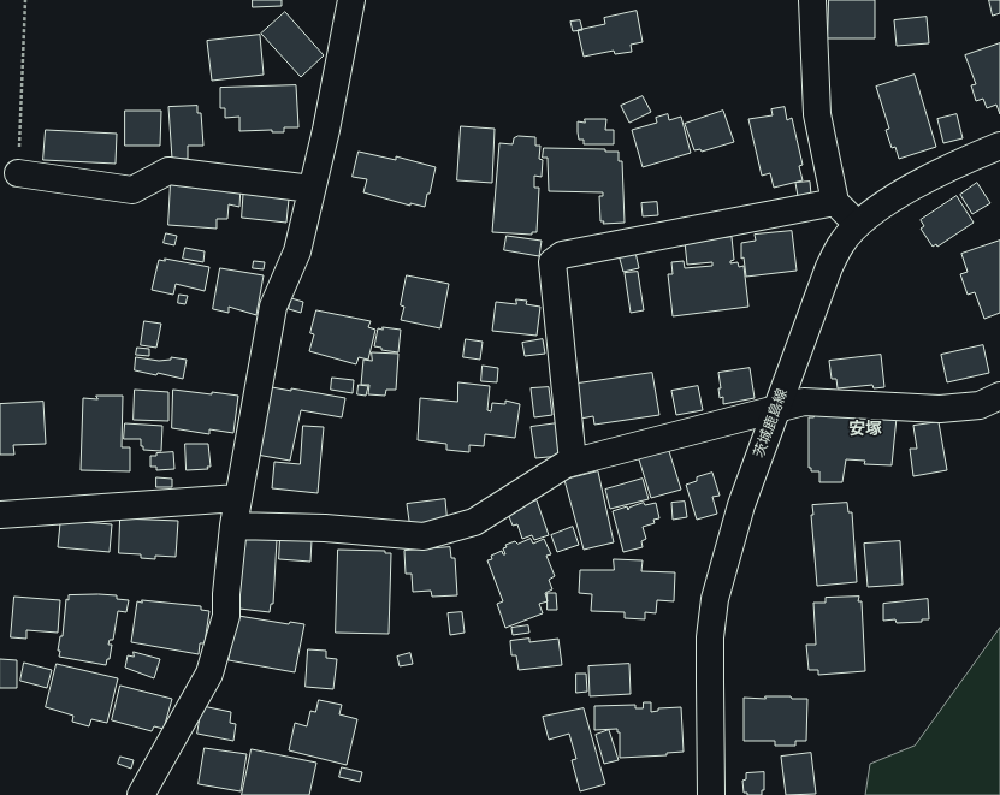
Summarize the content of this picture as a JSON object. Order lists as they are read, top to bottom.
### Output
{
  "streets": {
    "street": ["茨城鹿島線"]
  },
  "districts": ["安塚"]
}
